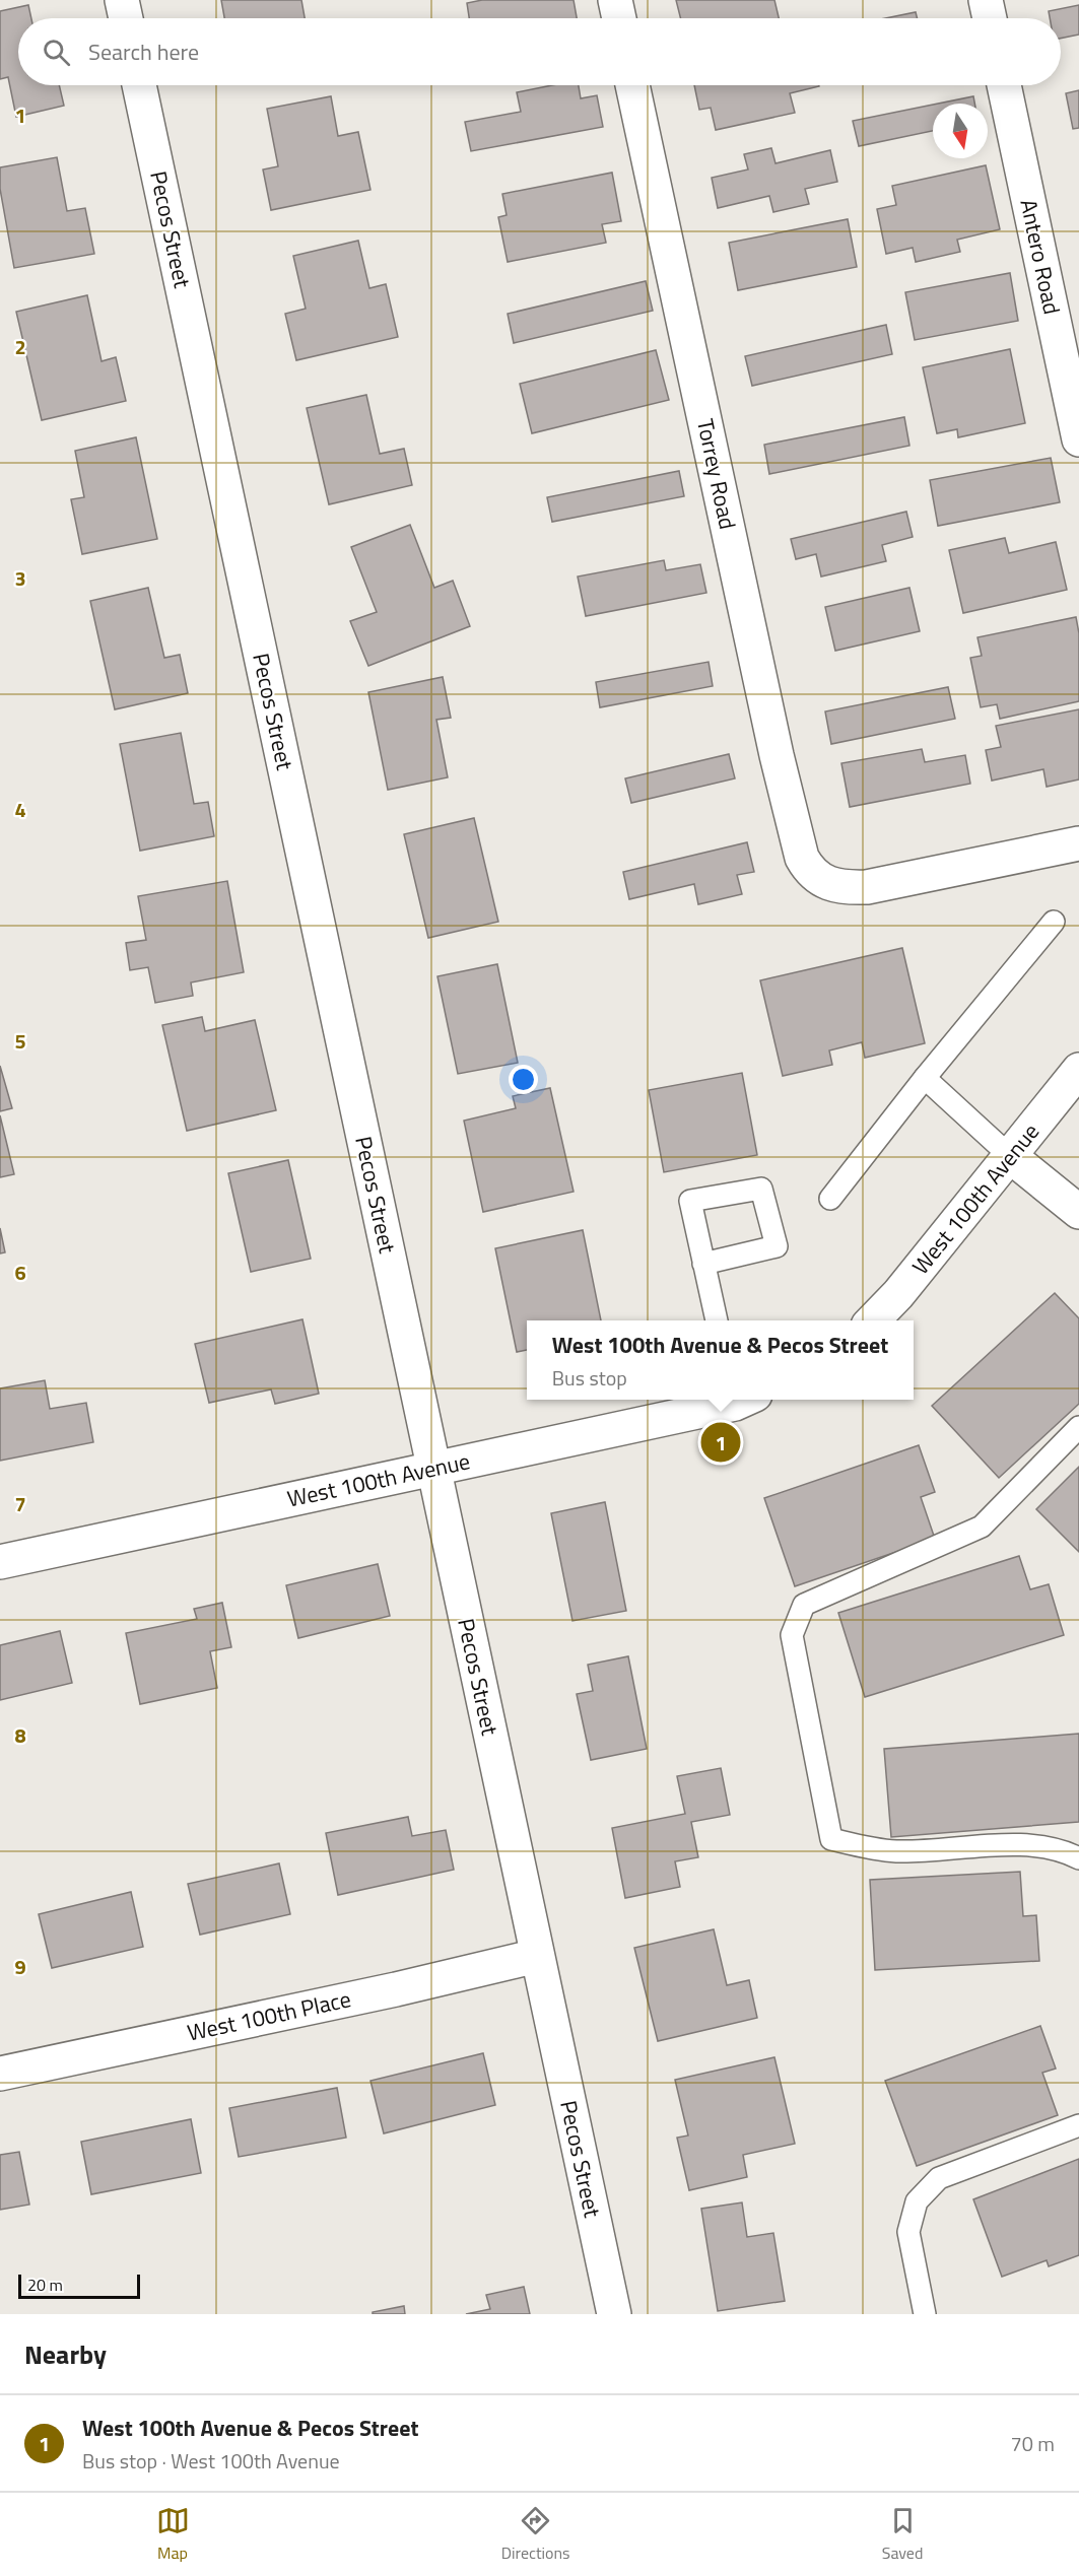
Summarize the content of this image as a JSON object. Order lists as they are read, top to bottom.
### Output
{
  "streets": {
    "street": [
      "Pecos Street",
      "Antero Road",
      "Torrey Road",
      "West 100th Avenue",
      "West 100th Place"
    ]
  },
  "crossings": [
    ["Pecos Street", "West 100th Avenue"],
    ["Pecos Street", "West 100th Place"]
  ],
  "scale_bar": "20 m",
  "north": "bottom",
  "page": {
    "search": "Search here",
    "popup": ["West 100th Avenue & Pecos Street", "Bus stop"],
    "pins": "1",
    "scale": "20 m",
    "heading": "Nearby",
    "list": [
      {
        "mark": "1",
        "name": "West 100th Avenue & Pecos Street",
        "note": "Bus stop · West 100th Avenue",
        "value": "70 m"
      }
    ],
    "nav": ["Map", "Directions", "Saved"]
  },
  "grid": {
    "rows": [
      "1",
      "2",
      "3",
      "4",
      "5",
      "6",
      "7",
      "8",
      "9"
    ]
  }
}
